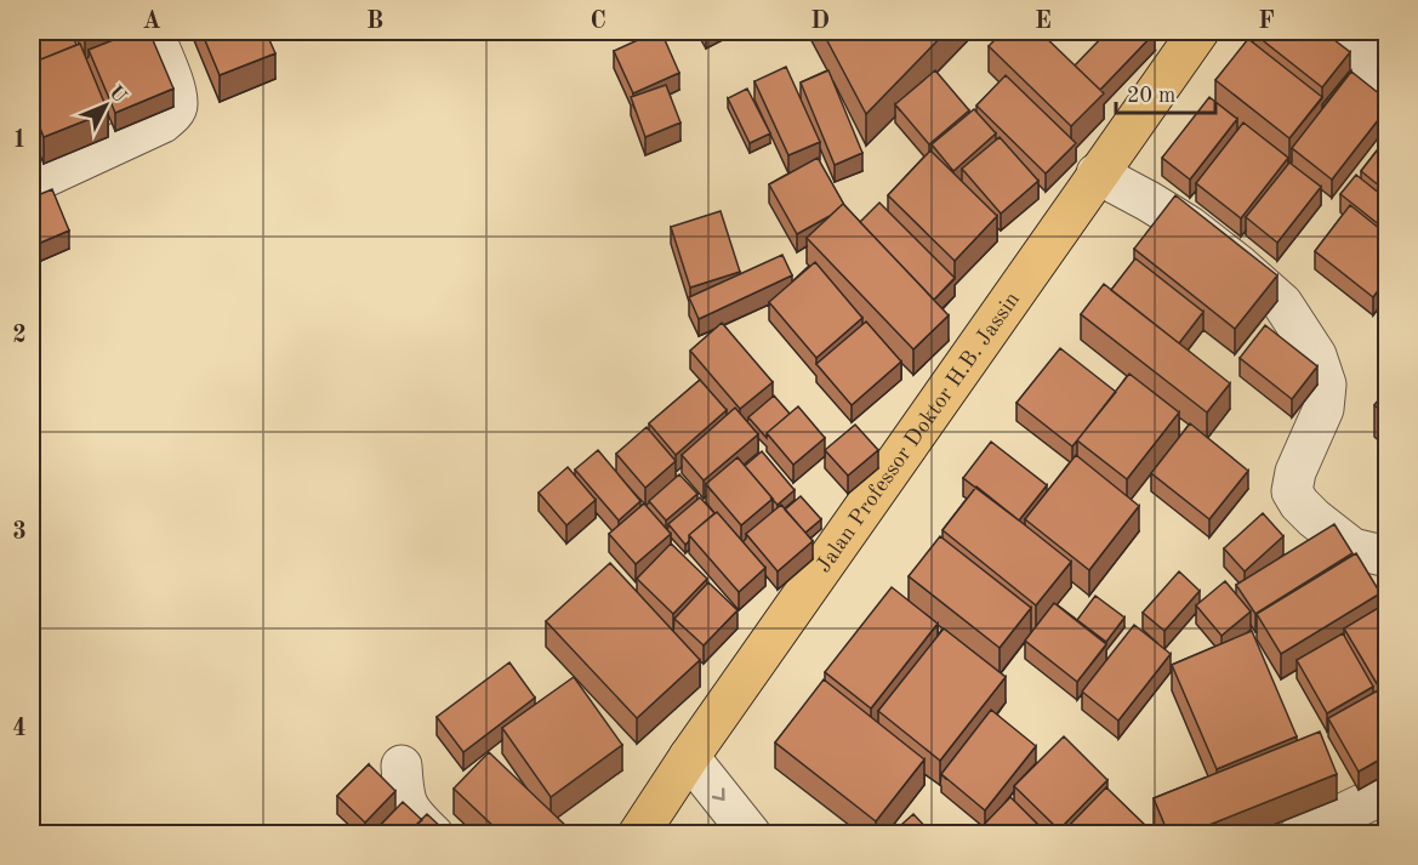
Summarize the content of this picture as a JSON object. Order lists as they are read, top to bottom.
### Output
{
  "streets": {
    "highway": ["Jalan Professor Doktor H.B. Jassin"]
  },
  "scale_bar": "20 m",
  "north": "top right",
  "grid": {
    "columns": [
      "A",
      "B",
      "C",
      "D",
      "E",
      "F"
    ],
    "rows": [
      "1",
      "2",
      "3",
      "4"
    ]
  }
}
